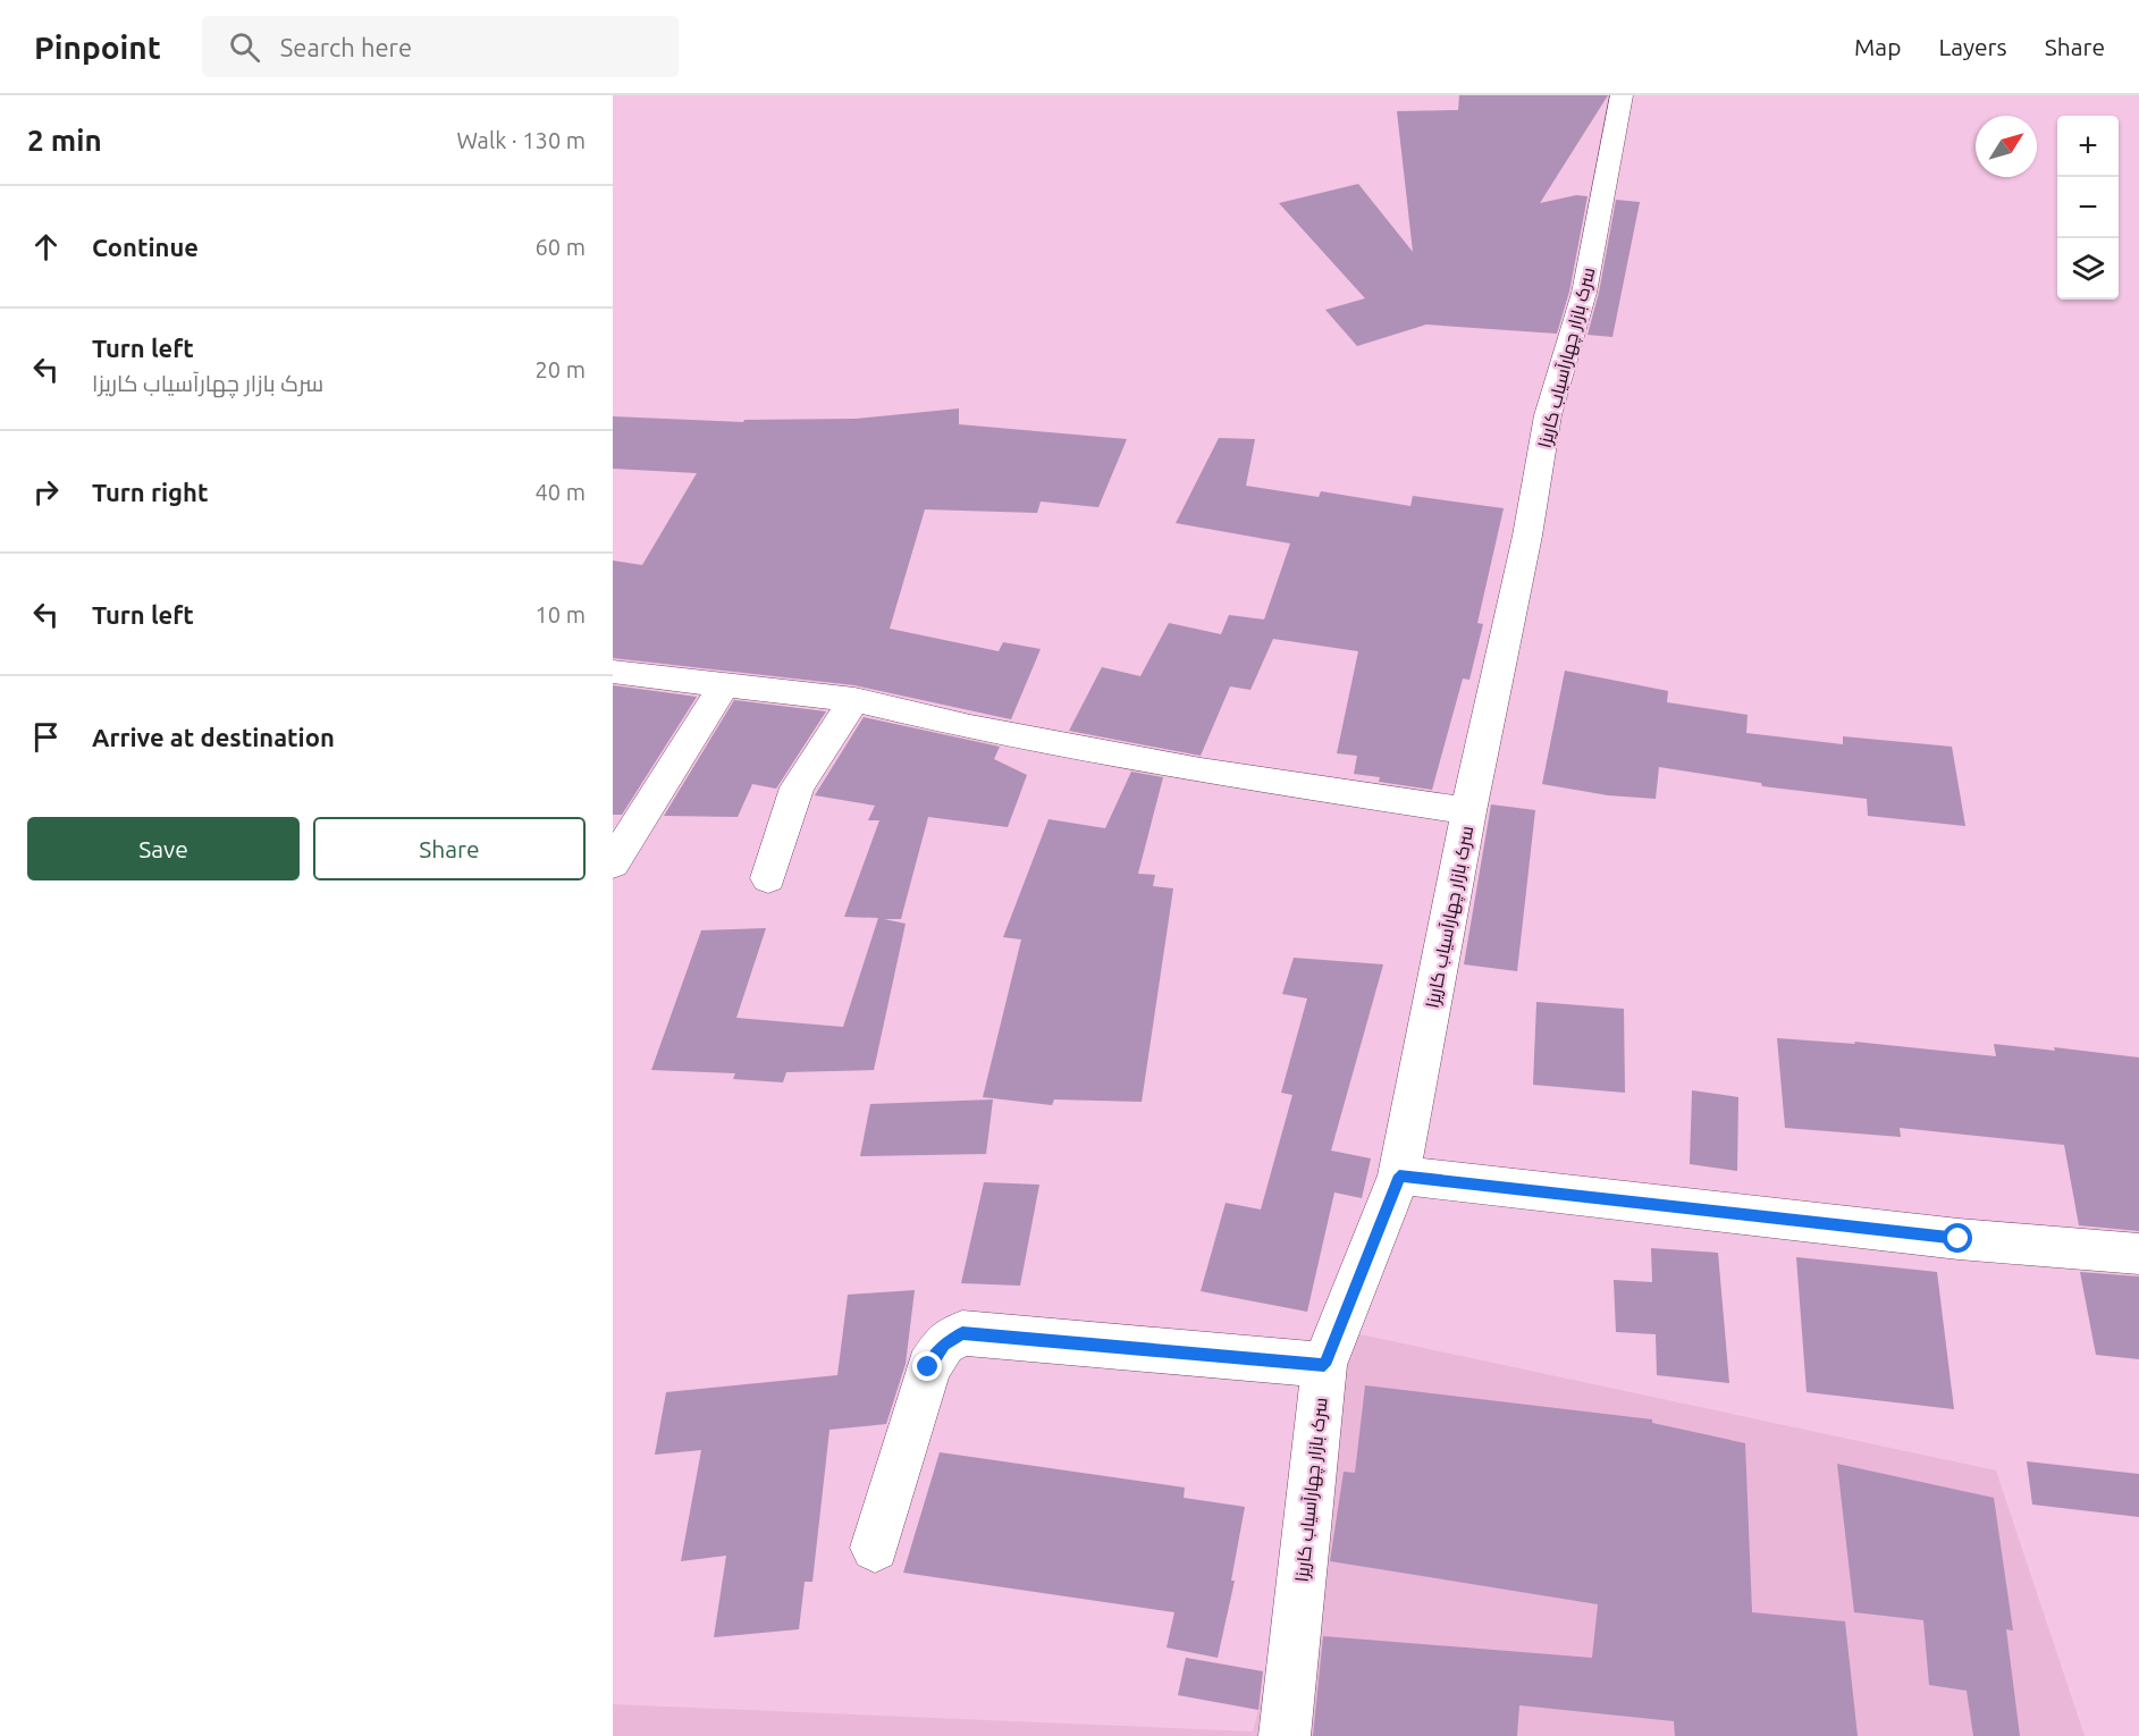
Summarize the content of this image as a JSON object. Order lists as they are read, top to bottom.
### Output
{
  "streets": {
    "street": ["سرک بازار چهارآسیاب کاریزا"]
  },
  "north": "top right",
  "page": {
    "header": "Pinpoint",
    "search": "Search here",
    "nav": ["Map", "Layers", "Share"],
    "heading": ["2 min", "Walk · 130 m"],
    "map_buttons": ["+", "−"],
    "list": [
      ["Continue", "60 m"],
      ["Turn left", "سرک بازار چهارآسیاب کاریزا", "20 m"],
      ["Turn right", "40 m"],
      ["Turn left", "10 m"],
      "Arrive at destination"
    ],
    "buttons": ["Save", "Share"]
  }
}
